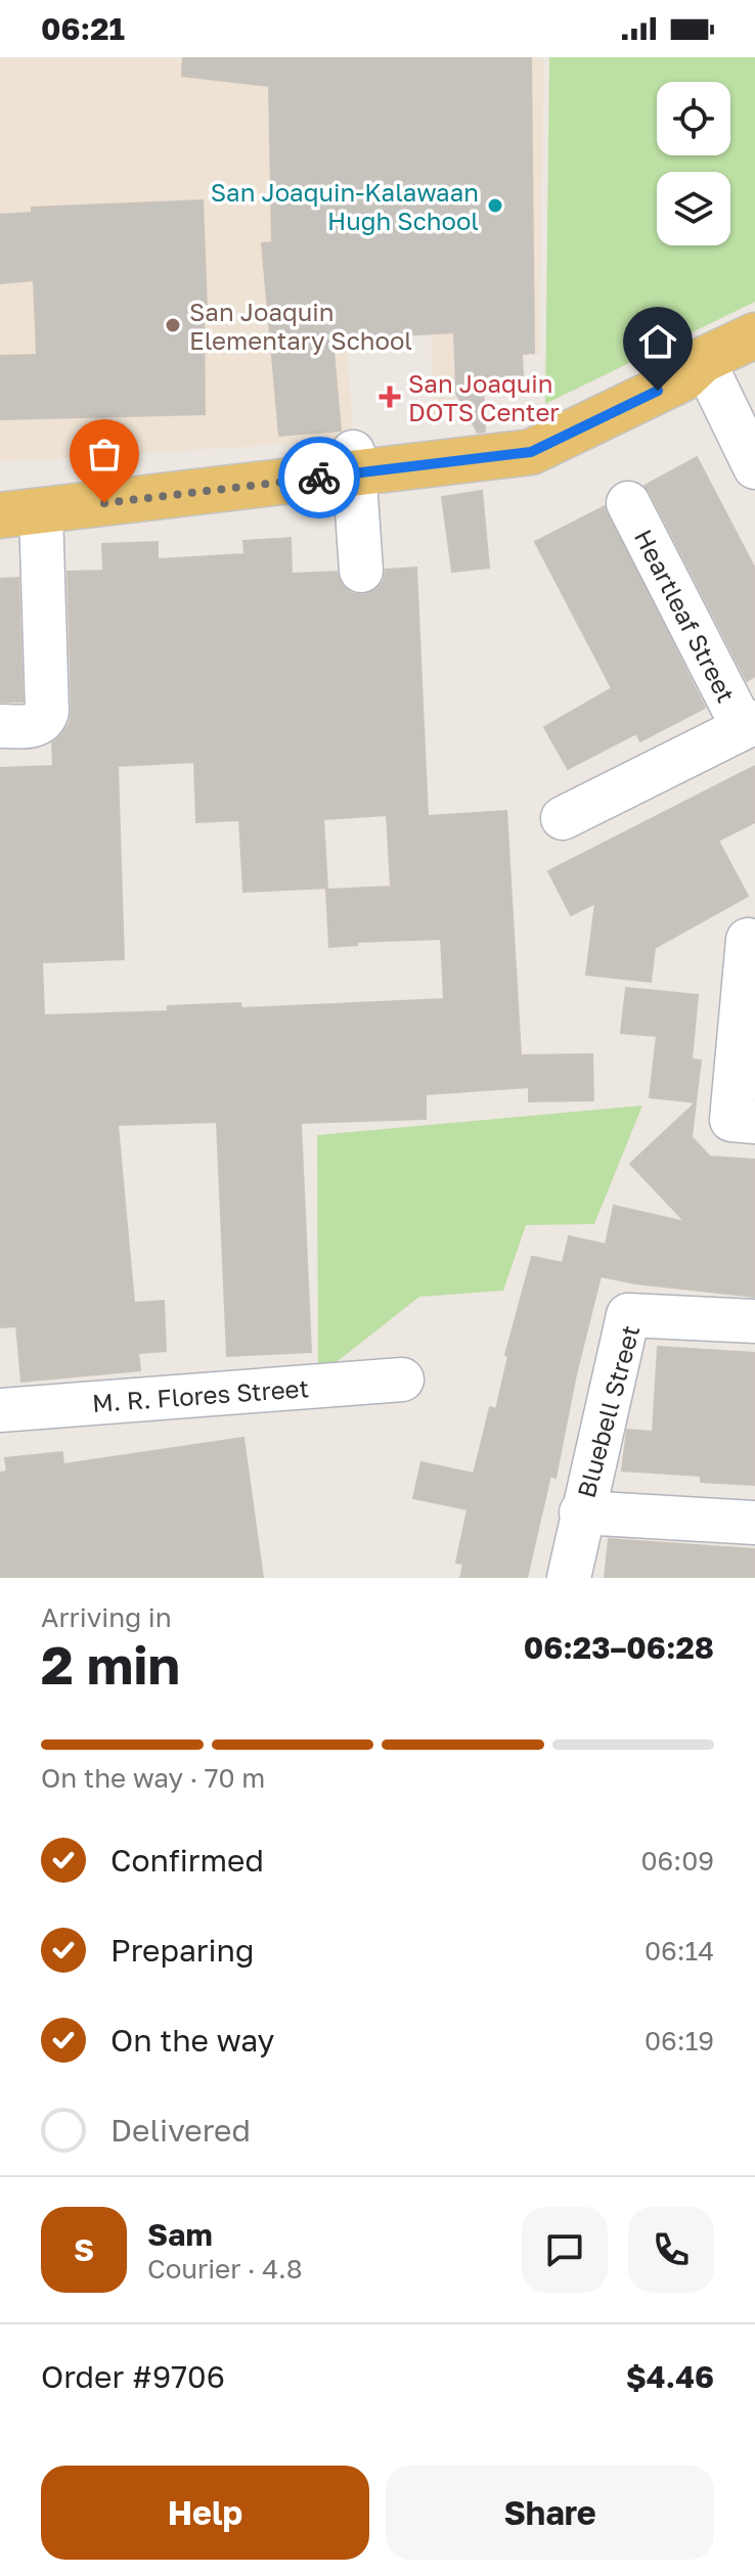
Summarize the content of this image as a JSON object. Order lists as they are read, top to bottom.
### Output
{
  "streets": {
    "street": ["Heartleaf Street", "M. R. Flores Street", "Bluebell Street"]
  },
  "places": {
    "other": ["San Joaquin-Kalawaan Hugh School", "San Joaquin Elementary School"],
    "health": ["San Joaquin DOTS Center"]
  },
  "page": {
    "status": "06:21",
    "heading": ["2 min", "Arriving in", "06:23–06:28"],
    "panel": [
      "Sam",
      "Courier · 4.8",
      "Order #9706",
      "$4.46"
    ],
    "bar": "On the way · 70 m",
    "list": [
      ["Confirmed", "06:09"],
      ["Preparing", "06:14"],
      ["On the way", "06:19"],
      "Delivered"
    ],
    "round": "S",
    "buttons": ["Help", "Share"]
  }
}
